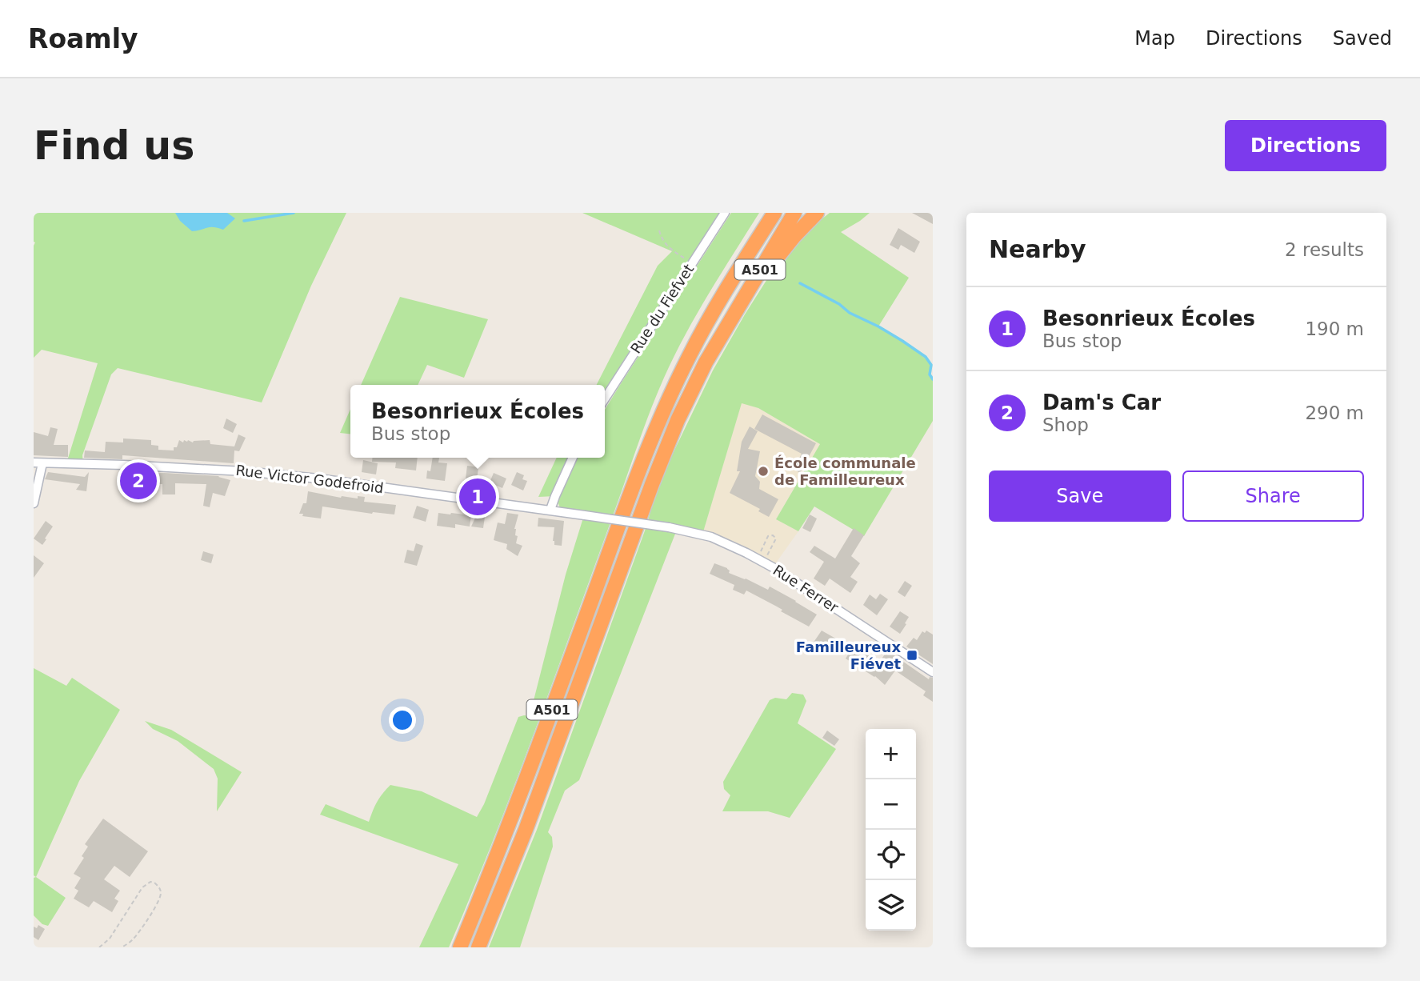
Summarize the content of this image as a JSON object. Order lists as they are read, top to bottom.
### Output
{
  "streets": {
    "highway": ["A501"],
    "street": ["Rue du Fiefvet", "Rue Victor Godefroid", "Rue Ferrer"]
  },
  "crossings": [
    ["Rue Victor Godefroid", "Rue Ferrer"]
  ],
  "places": {
    "other": ["École communale de Familleureux"],
    "transit": ["Familleureux Fiévet"]
  },
  "page": {
    "header": "Roamly",
    "nav": ["Map", "Directions", "Saved"],
    "buttons": [
      "Directions",
      ["Save", "Share"]
    ],
    "title": "Find us",
    "heading": ["Nearby", "2 results"],
    "list": [
      {
        "mark": "1",
        "name": "Besonrieux Écoles",
        "note": "Bus stop",
        "value": "190 m"
      },
      {
        "mark": "2",
        "name": "Dam's Car",
        "note": "Shop",
        "value": "290 m"
      }
    ],
    "popup": ["Besonrieux Écoles", "Bus stop"],
    "pins": ["2", "1"],
    "map_buttons": ["+", "−"]
  }
}
